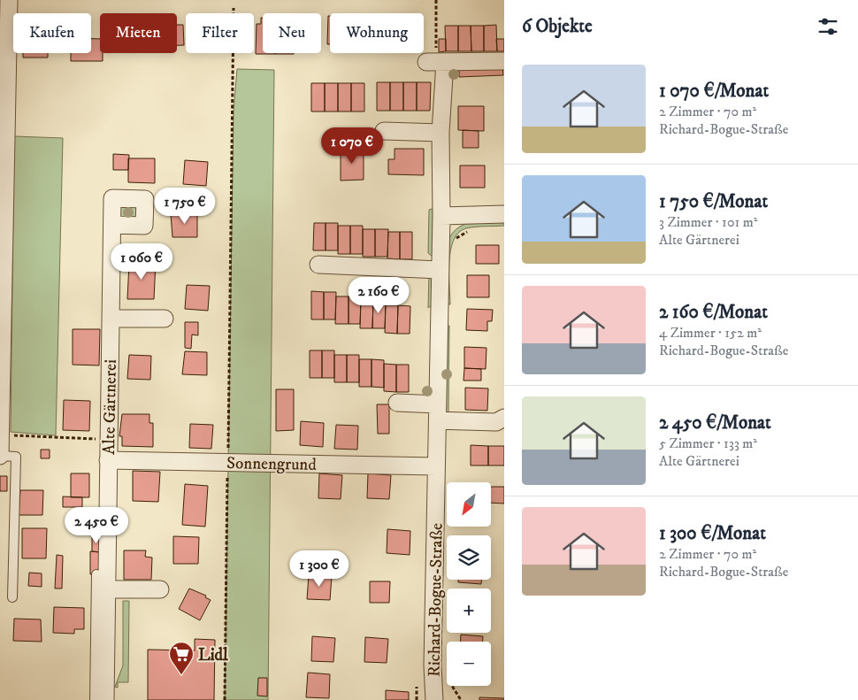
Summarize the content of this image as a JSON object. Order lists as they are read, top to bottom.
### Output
{
  "streets": {
    "street": ["Alte Gärtnerei", "Sonnengrund", "Richard-Bogue-Straße"]
  },
  "crossings": [
    ["Alte Gärtnerei", "Sonnengrund"],
    ["Sonnengrund", "Richard-Bogue-Straße"]
  ],
  "places": {
    "supermarket": ["Lidl"]
  },
  "north": "bottom left",
  "page": {
    "heading": "6 Objekte",
    "chip": [
      "Kaufen",
      "Mieten",
      "Filter",
      "Neu",
      "Wohnung"
    ],
    "list": [
      {
        "name": "1 070 €/Monat",
        "note": "2 Zimmer · 70 m² · Richard-Bogue-Straße"
      },
      {
        "name": "1 750 €/Monat",
        "note": "3 Zimmer · 101 m² · Alte Gärtnerei"
      },
      {
        "name": "2 160 €/Monat",
        "note": "4 Zimmer · 152 m² · Richard-Bogue-Straße"
      },
      {
        "name": "2 450 €/Monat",
        "note": "5 Zimmer · 133 m² · Alte Gärtnerei"
      },
      {
        "name": "1 300 €/Monat",
        "note": "2 Zimmer · 70 m² · Richard-Bogue-Straße"
      }
    ],
    "price": [
      "1 070 €",
      "1 750 €",
      "1 060 €",
      "2 160 €",
      "2 450 €",
      "1 300 €"
    ],
    "map_buttons": ["+", "−"]
  }
}
